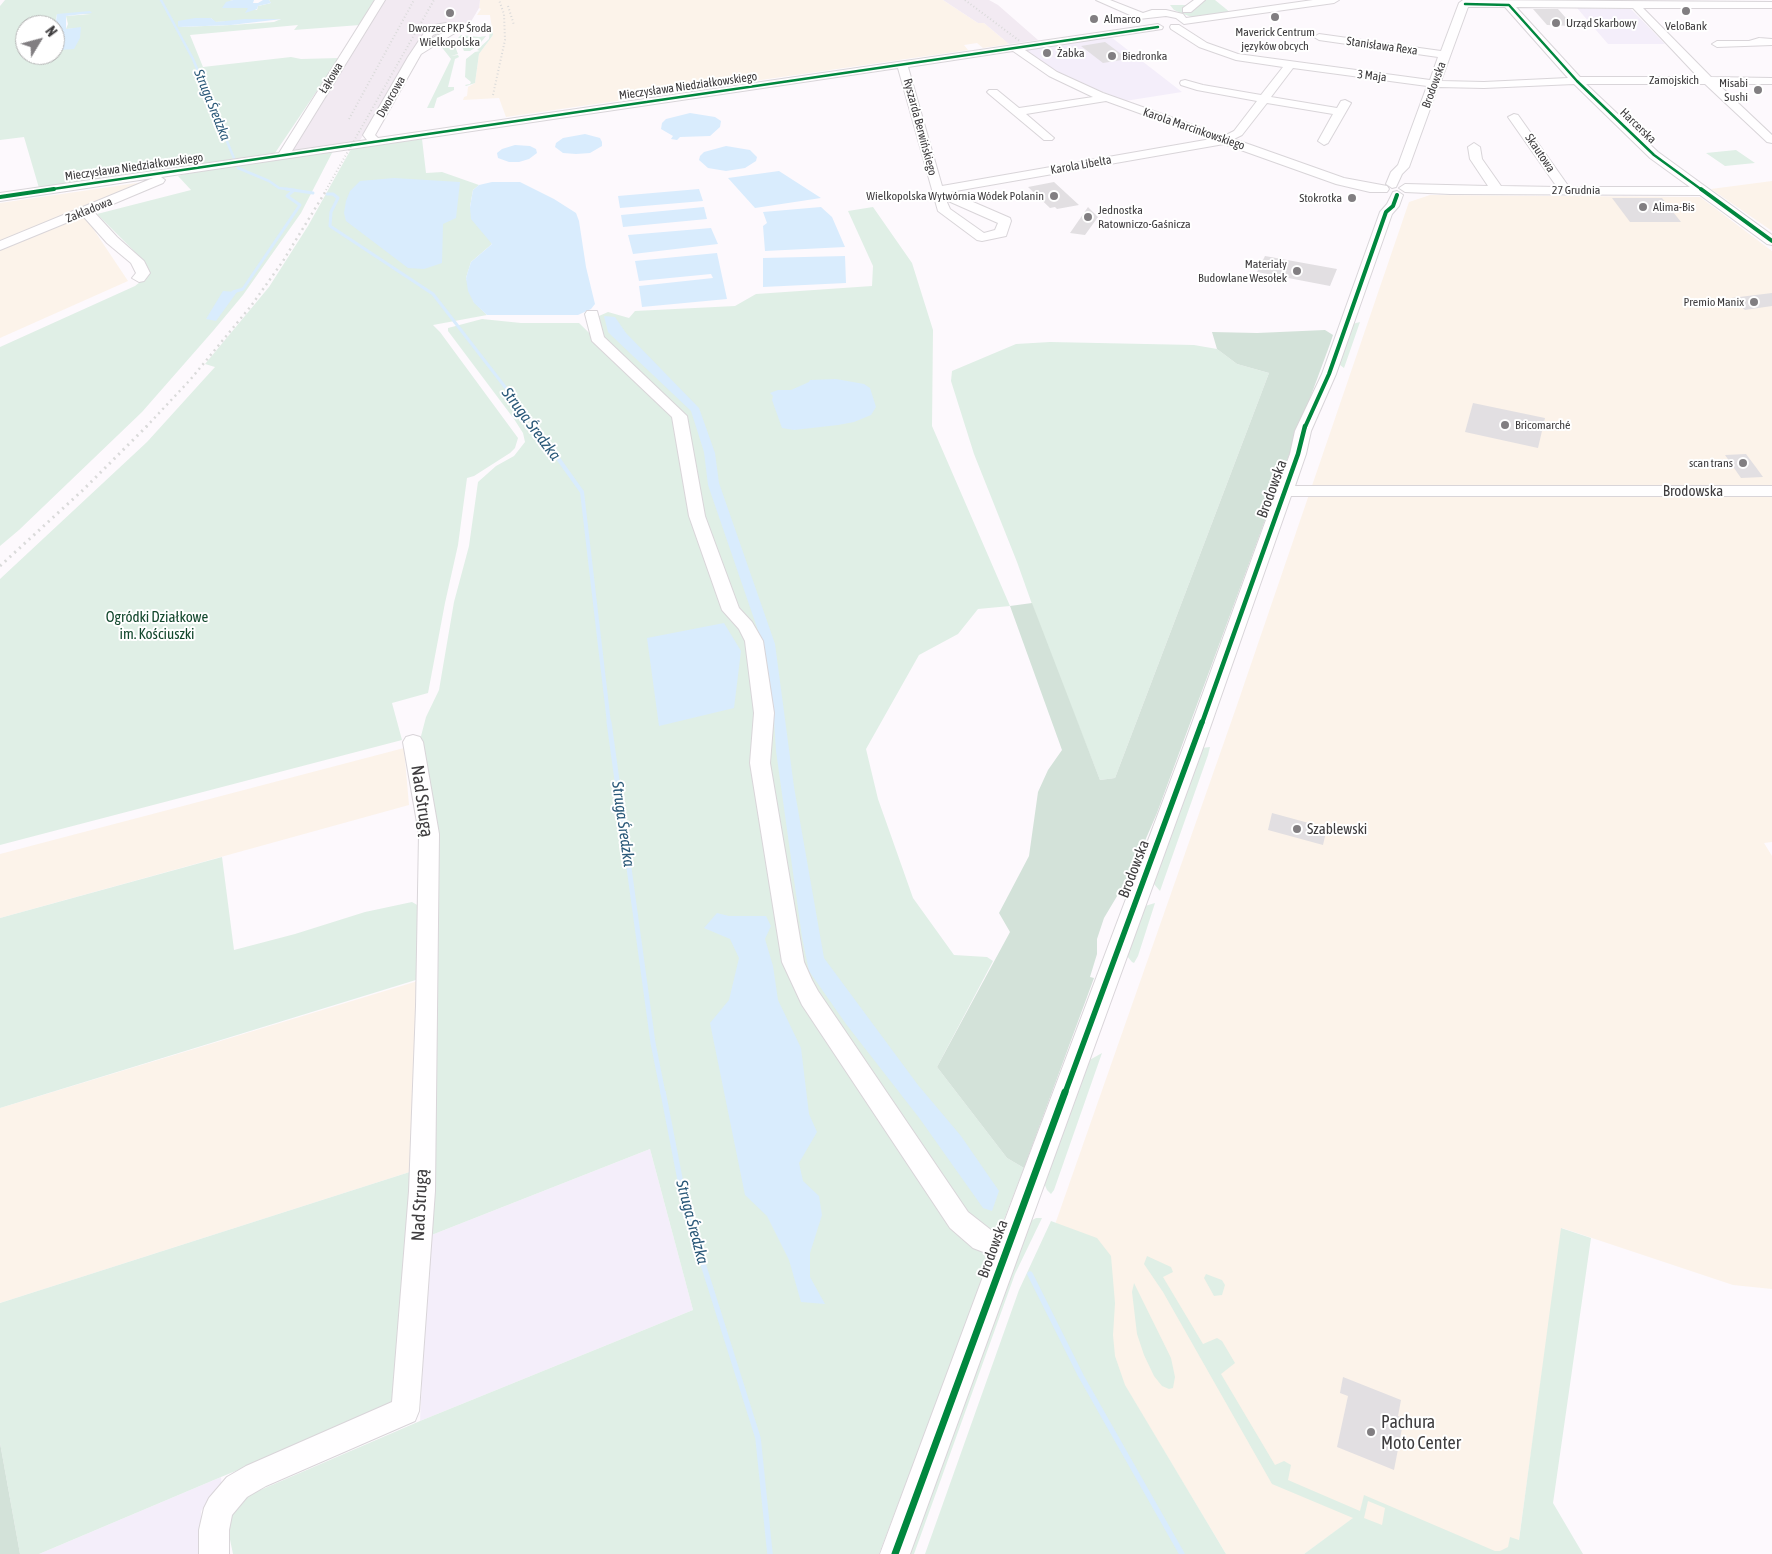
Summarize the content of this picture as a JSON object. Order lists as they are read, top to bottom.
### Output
{
  "streets": {
    "street": [
      "Stanisława Rexa",
      "3 Maja",
      "Łąkowa",
      "Zamojskich",
      "Brodowska",
      "Mieczysława Niedziałkowskiego",
      "Dworcowa",
      "Harcerska",
      "Ryszarda Berwińskiego",
      "Karola Marcinkowskiego",
      "Skautowa",
      "Karola Libelta",
      "27 Grudnia",
      "Zakładowa",
      "Nad Strugą"
    ]
  },
  "crossings": [
    ["Stanisława Rexa", "Brodowska"],
    ["3 Maja", "Zamojskich"],
    ["3 Maja", "Brodowska"],
    ["3 Maja", "Mieczysława Niedziałkowskiego"],
    ["3 Maja", "Harcerska"],
    ["Łąkowa", "Mieczysława Niedziałkowskiego"],
    ["Zamojskich", "Harcerska"],
    ["Brodowska", "Karola Marcinkowskiego"],
    ["Brodowska", "27 Grudnia"],
    ["Mieczysława Niedziałkowskiego", "Dworcowa"],
    ["Mieczysława Niedziałkowskiego", "Ryszarda Berwińskiego"],
    ["Mieczysława Niedziałkowskiego", "Karola Marcinkowskiego"],
    ["Mieczysława Niedziałkowskiego", "Zakładowa"],
    ["Harcerska", "27 Grudnia"],
    ["Ryszarda Berwińskiego", "Karola Libelta"],
    ["Karola Marcinkowskiego", "Karola Libelta"],
    ["Karola Marcinkowskiego", "27 Grudnia"],
    ["Skautowa", "27 Grudnia"]
  ],
  "water": ["Struga Średzka"],
  "parks": ["Ogródki Działkowe im. Kościuszki"],
  "places": [
    "VeloBank",
    "Dworzec PKP Środa Wielkopolska",
    "Maverick Centrum języków obcych",
    "Almarco",
    "Urząd Skarbowy",
    "Żabka",
    "Biedronka",
    "Misabi Sushi",
    "Wielkopolska Wytwórnia Wódek Polanin",
    "Stokrotka",
    "Alima-Bis",
    "Jednostka Ratowniczo-Gaśnicza",
    "Materiały Budowlane Wesołek",
    "Premio Manix",
    "Bricomarché",
    "scan trans",
    "Szablewski",
    "Pachura Moto Center"
  ],
  "north": "top right"
}
